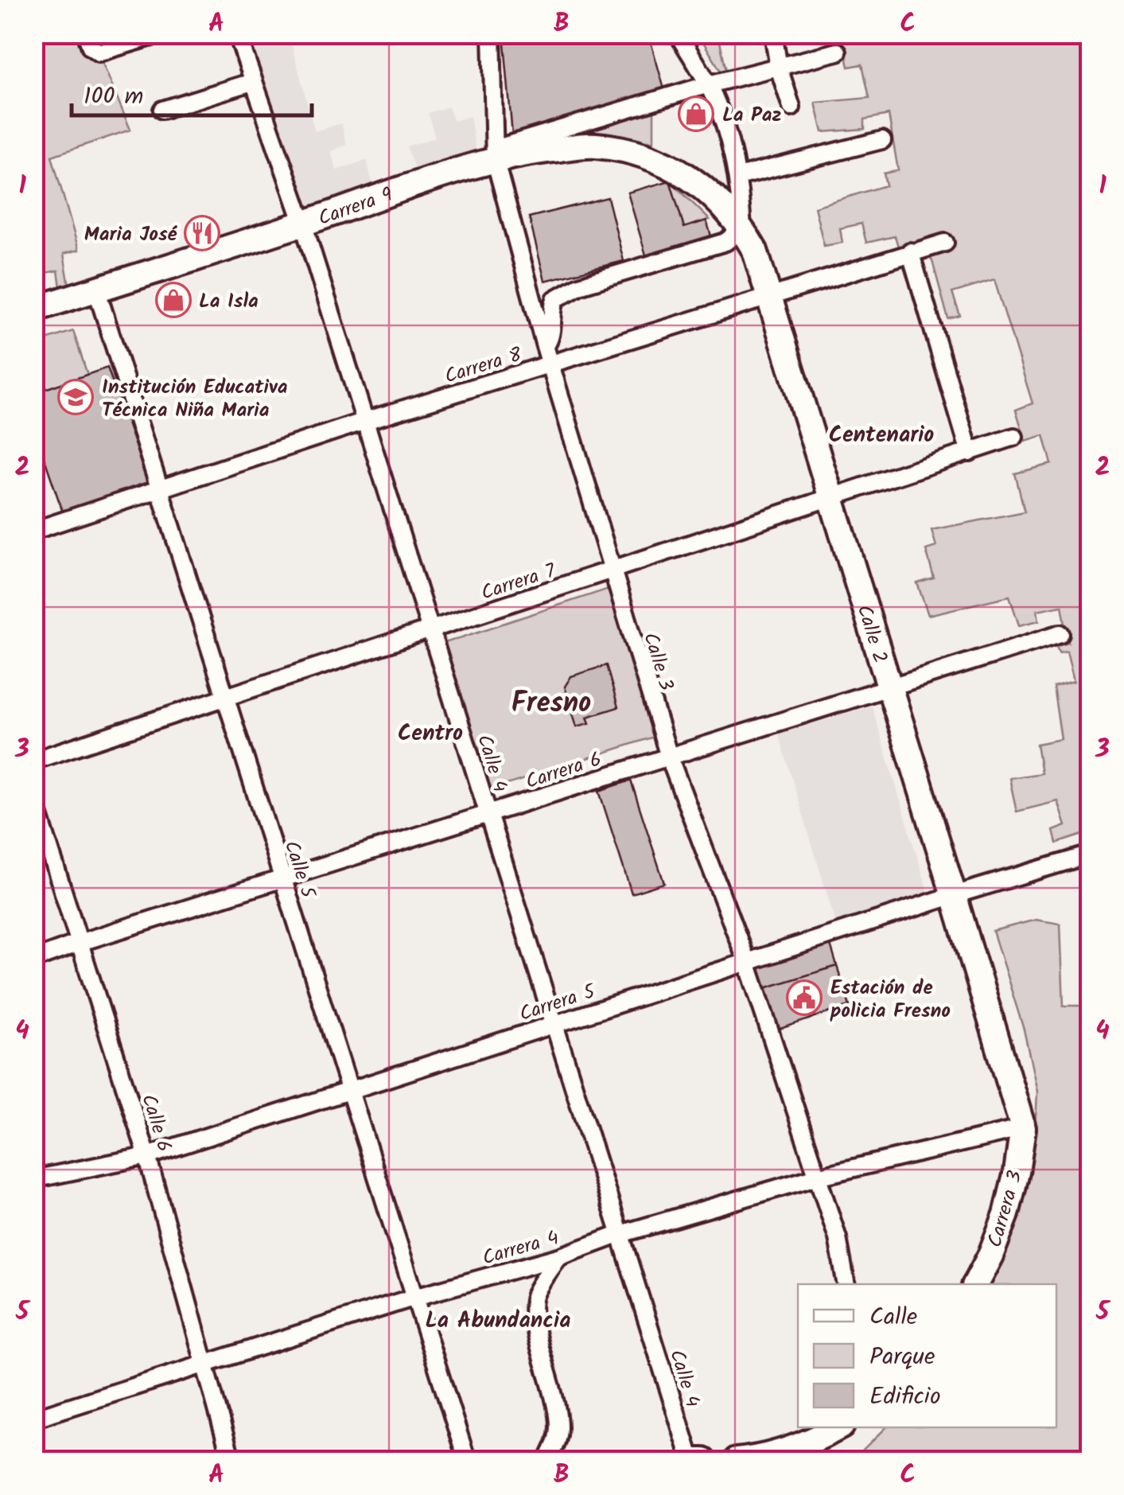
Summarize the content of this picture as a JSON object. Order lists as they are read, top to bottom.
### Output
{
  "streets": {
    "highway": ["Carrera 9", "Calle 2", "Carrera 3"],
    "street": [
      "Carrera 8",
      "Carrera 7",
      "Calle 3",
      "Calle 4",
      "Carrera 6",
      "Calle 5",
      "Carrera 5",
      "Calle 6",
      "Carrera 4"
    ]
  },
  "crossings": [
    ["Carrera 9", "Calle 2"],
    ["Carrera 9", "Calle 3"],
    ["Carrera 9", "Calle 4"],
    ["Carrera 9", "Calle 5"],
    ["Carrera 8", "Calle 2"],
    ["Carrera 8", "Calle 3"],
    ["Carrera 8", "Calle 4"],
    ["Carrera 8", "Calle 5"],
    ["Carrera 7", "Calle 2"],
    ["Carrera 7", "Calle 3"],
    ["Carrera 7", "Calle 4"],
    ["Carrera 7", "Calle 5"],
    ["Calle 2", "Carrera 6"],
    ["Calle 2", "Carrera 5"],
    ["Calle 2", "Carrera 3"],
    ["Calle 2", "Carrera 4"],
    ["Calle 3", "Carrera 6"],
    ["Calle 3", "Carrera 5"],
    ["Calle 3", "Carrera 4"],
    ["Calle 4", "Carrera 6"],
    ["Calle 4", "Carrera 5"],
    ["Calle 4", "Carrera 4"],
    ["Carrera 6", "Calle 5"],
    ["Carrera 6", "Calle 6"],
    ["Calle 5", "Carrera 5"],
    ["Calle 5", "Carrera 4"],
    ["Carrera 5", "Calle 6"],
    ["Calle 6", "Carrera 4"],
    ["Carrera 3", "Carrera 4"]
  ],
  "districts": [
    "Centenario",
    "Fresno",
    "Centro",
    "La Abundancia"
  ],
  "places": {
    "shop": ["La Paz", "La Isla"],
    "restaurant": ["Maria José"],
    "school or university": ["Institución Educativa Técnica Niña Maria"],
    "public building": ["Estación de policia Fresno"]
  },
  "legend": ["Calle", "Parque", "Edificio"],
  "scale_bar": "100 m",
  "grid": {
    "columns": ["A", "B", "C"],
    "rows": [
      "1",
      "2",
      "3",
      "4",
      "5"
    ]
  }
}
